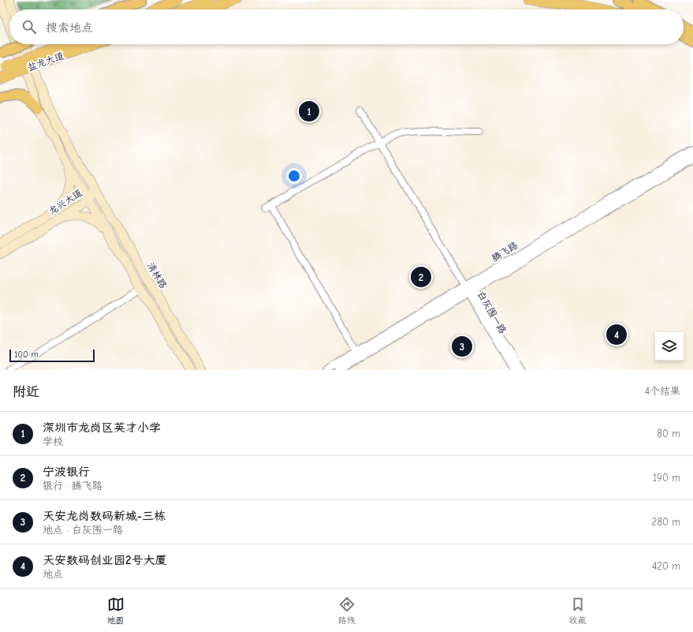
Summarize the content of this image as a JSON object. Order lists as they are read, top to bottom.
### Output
{
  "streets": {
    "highway": ["盐龙大道"],
    "main road": ["龙兴大道", "清林路"],
    "street": ["腾飞路", "白灰围一路"]
  },
  "crossings": [
    ["龙兴大道", "清林路"],
    ["腾飞路", "白灰围一路"]
  ],
  "scale_bar": "100 m",
  "page": {
    "search": "搜索地点",
    "pins": [
      "1",
      "2",
      "4",
      "3"
    ],
    "scale": "100 m",
    "heading": ["附近", "4个结果"],
    "list": [
      {
        "mark": "1",
        "name": "深圳市龙岗区英才小学",
        "note": "学校",
        "value": "80 m"
      },
      {
        "mark": "2",
        "name": "宁波银行",
        "note": "银行 · 腾飞路",
        "value": "190 m"
      },
      {
        "mark": "3",
        "name": "天安龙岗数码新城-三栋",
        "note": "地点 · 白灰围一路",
        "value": "280 m"
      },
      {
        "mark": "4",
        "name": "天安数码创业园2号大厦",
        "note": "地点",
        "value": "420 m"
      }
    ],
    "nav": ["地图", "路线", "收藏"]
  }
}
